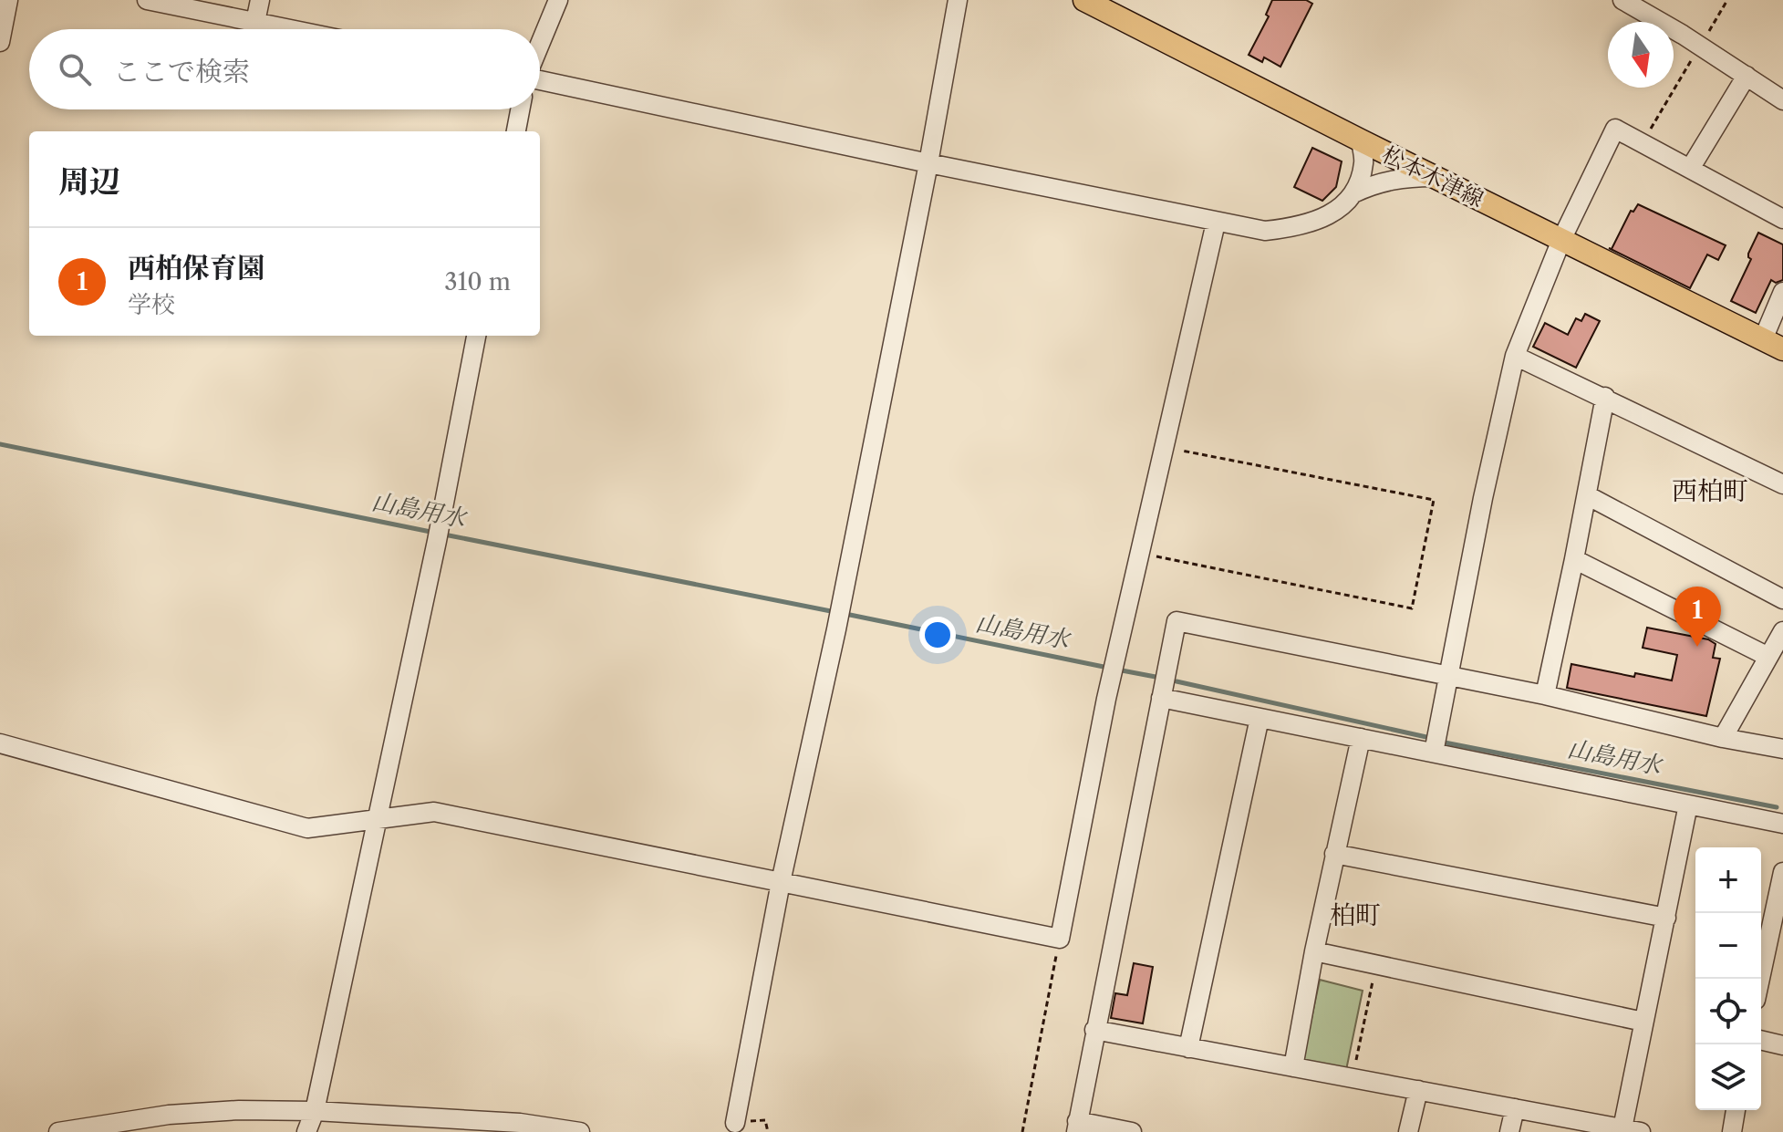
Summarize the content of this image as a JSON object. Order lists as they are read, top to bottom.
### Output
{
  "streets": {
    "main road": ["松本木津線"]
  },
  "districts": ["西柏町", "柏町"],
  "water": ["山島用水"],
  "north": "bottom",
  "page": {
    "search": "ここで検索",
    "heading": "周辺",
    "list": [
      {
        "mark": "1",
        "name": "西柏保育園",
        "note": "学校",
        "value": "310 m"
      }
    ],
    "pins": "1",
    "map_buttons": ["+", "−"]
  }
}
